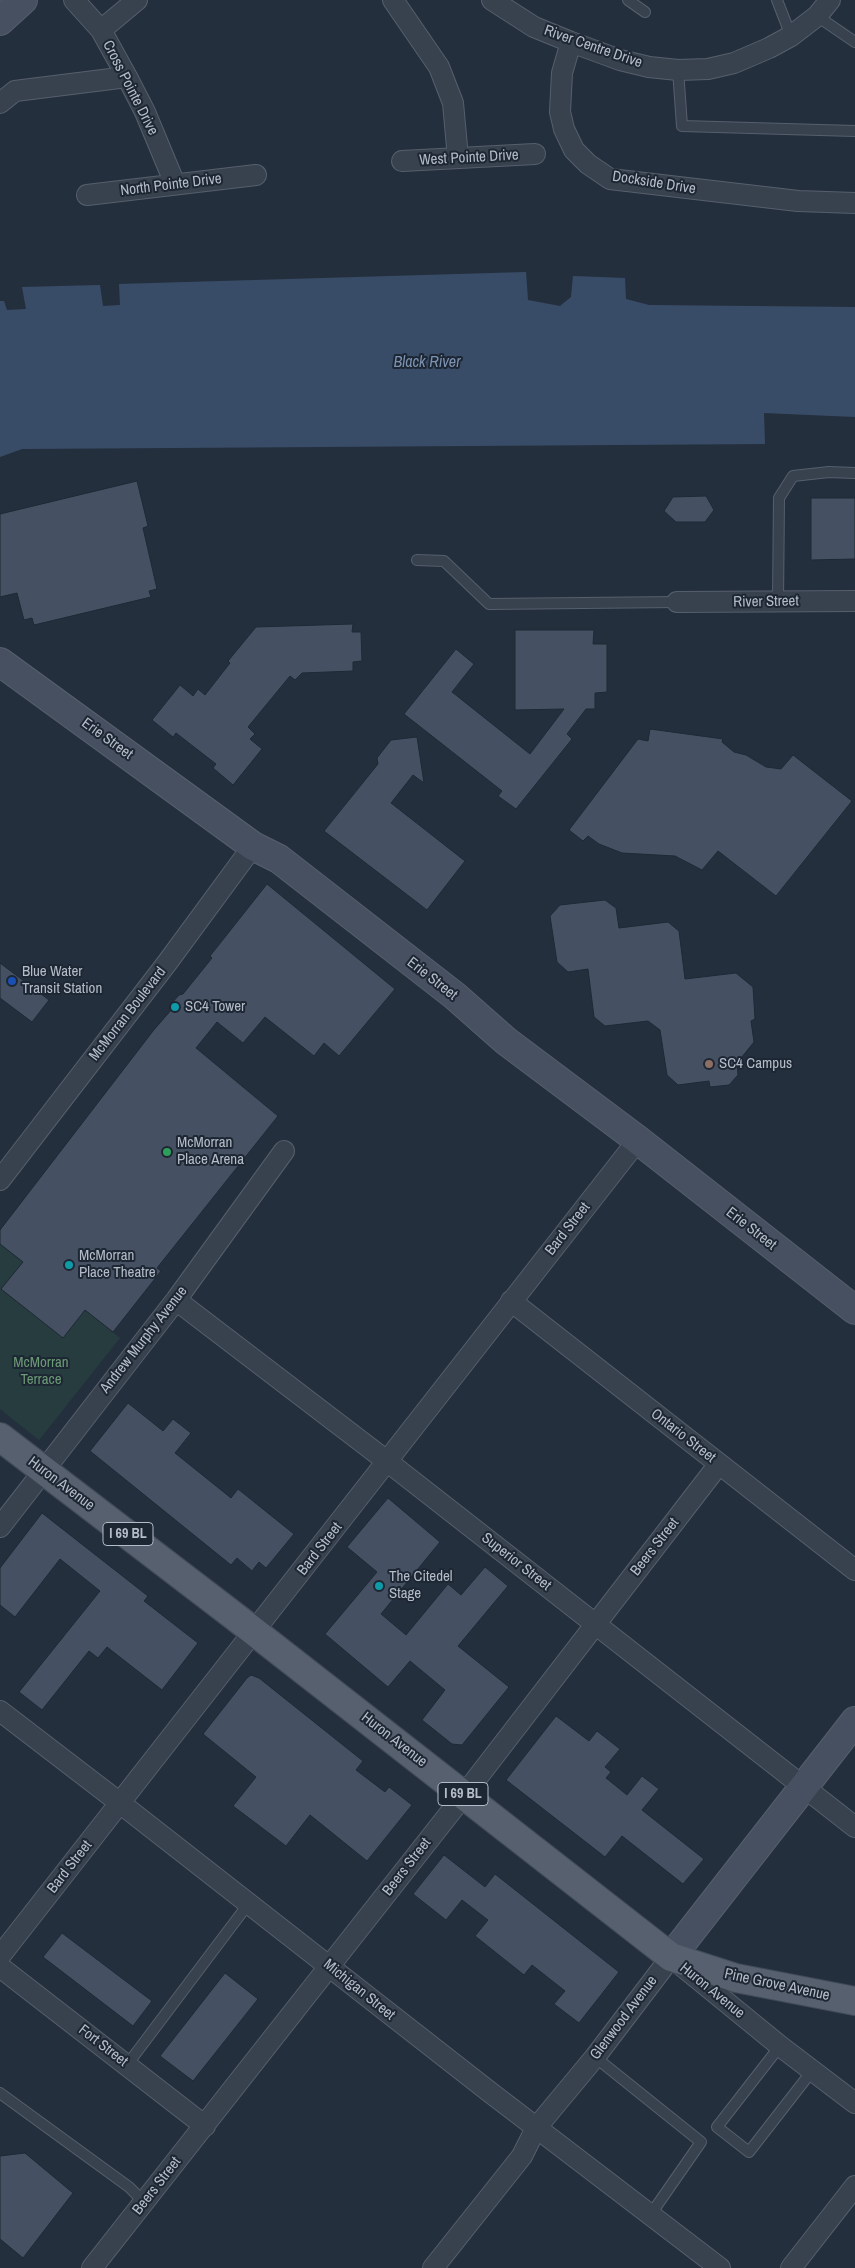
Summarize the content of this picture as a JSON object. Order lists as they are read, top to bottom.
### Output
{
  "streets": {
    "main road": ["Huron Avenue", "I 69 BL", "Pine Grove Avenue"],
    "street": [
      "River Centre Drive",
      "Cross Pointe Drive",
      "West Pointe Drive",
      "Dockside Drive",
      "North Pointe Drive",
      "River Street",
      "Erie Street",
      "McMorran Boulevard",
      "Bard Street",
      "Andrew Murphy Avenue",
      "Ontario Street",
      "Beers Street",
      "Superior Street",
      "Michigan Street",
      "Glenwood Avenue",
      "Fort Street"
    ]
  },
  "crossings": [
    ["River Centre Drive", "Dockside Drive"],
    ["Cross Pointe Drive", "North Pointe Drive"],
    ["Erie Street", "McMorran Boulevard"],
    ["Erie Street", "Bard Street"],
    ["Bard Street", "Ontario Street"],
    ["Bard Street", "Huron Avenue"],
    ["Bard Street", "Superior Street"],
    ["Bard Street", "Michigan Street"],
    ["Andrew Murphy Avenue", "Huron Avenue"],
    ["Andrew Murphy Avenue", "Superior Street"],
    ["Ontario Street", "Beers Street"],
    ["Huron Avenue", "Beers Street"],
    ["Huron Avenue", "Pine Grove Avenue"],
    ["Huron Avenue", "Glenwood Avenue"],
    ["Beers Street", "Superior Street"],
    ["Beers Street", "Michigan Street"],
    ["Beers Street", "Fort Street"],
    ["Superior Street", "Glenwood Avenue"],
    ["Pine Grove Avenue", "Glenwood Avenue"],
    ["Michigan Street", "Glenwood Avenue"]
  ],
  "water": ["Black River"],
  "parks": ["McMorran Terrace"],
  "places": [
    "Blue Water Transit Station",
    "SC4 Tower",
    "SC4 Campus",
    "McMorran Place Arena",
    "McMorran Place Theatre",
    "The Citedel Stage"
  ]
}
